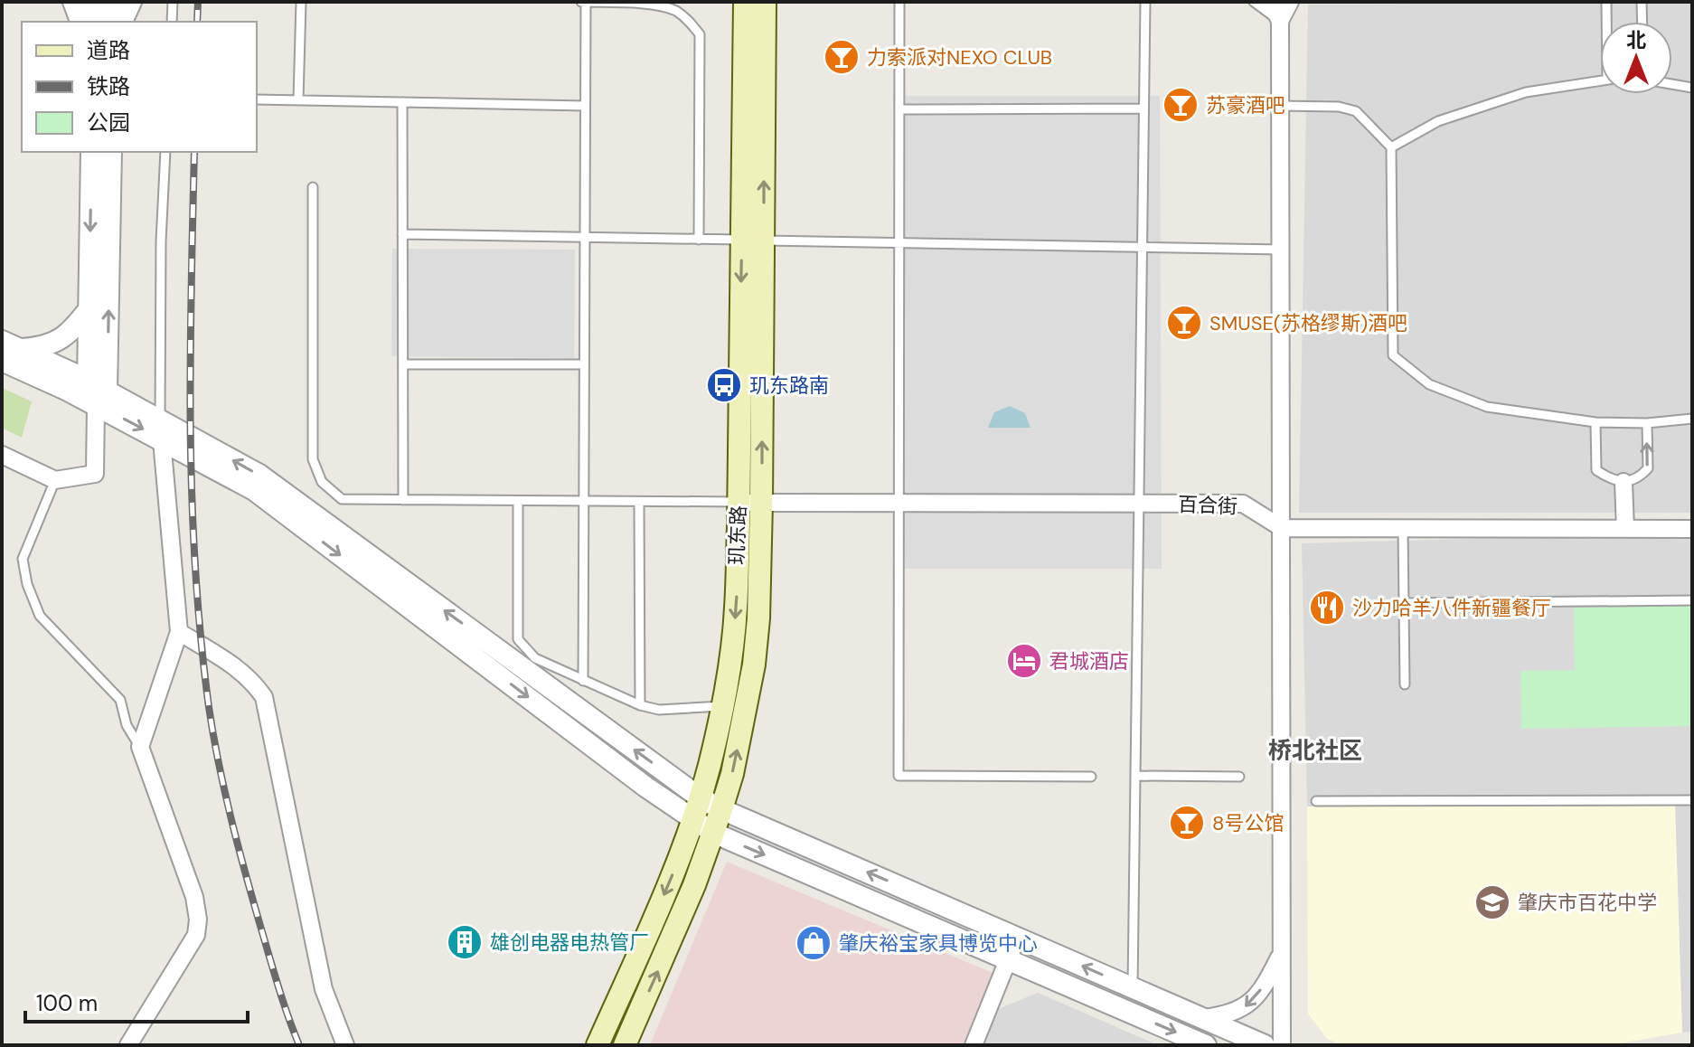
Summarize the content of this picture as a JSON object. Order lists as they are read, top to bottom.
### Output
{
  "streets": {
    "main road": ["玑东路"],
    "street": ["百合街"]
  },
  "crossings": [
    ["百合街", "玑东路"]
  ],
  "districts": ["桥北社区"],
  "places": {
    "bar": [
      "力索派对NEXO CLUB",
      "苏豪酒吧",
      "SMUSE(苏格缪斯)酒吧",
      "8号公馆"
    ],
    "bus stop": ["玑东路南"],
    "restaurant": ["沙力哈羊八件新疆餐厅"],
    "hotel": ["君城酒店"],
    "school or university": ["肇庆市百花中学"],
    "building": ["雄创电器电热管厂"],
    "shop": ["肇庆裕宝家具博览中心"]
  },
  "legend": ["道路", "铁路", "公园"],
  "scale_bar": "100 m",
  "north": "top"
}
